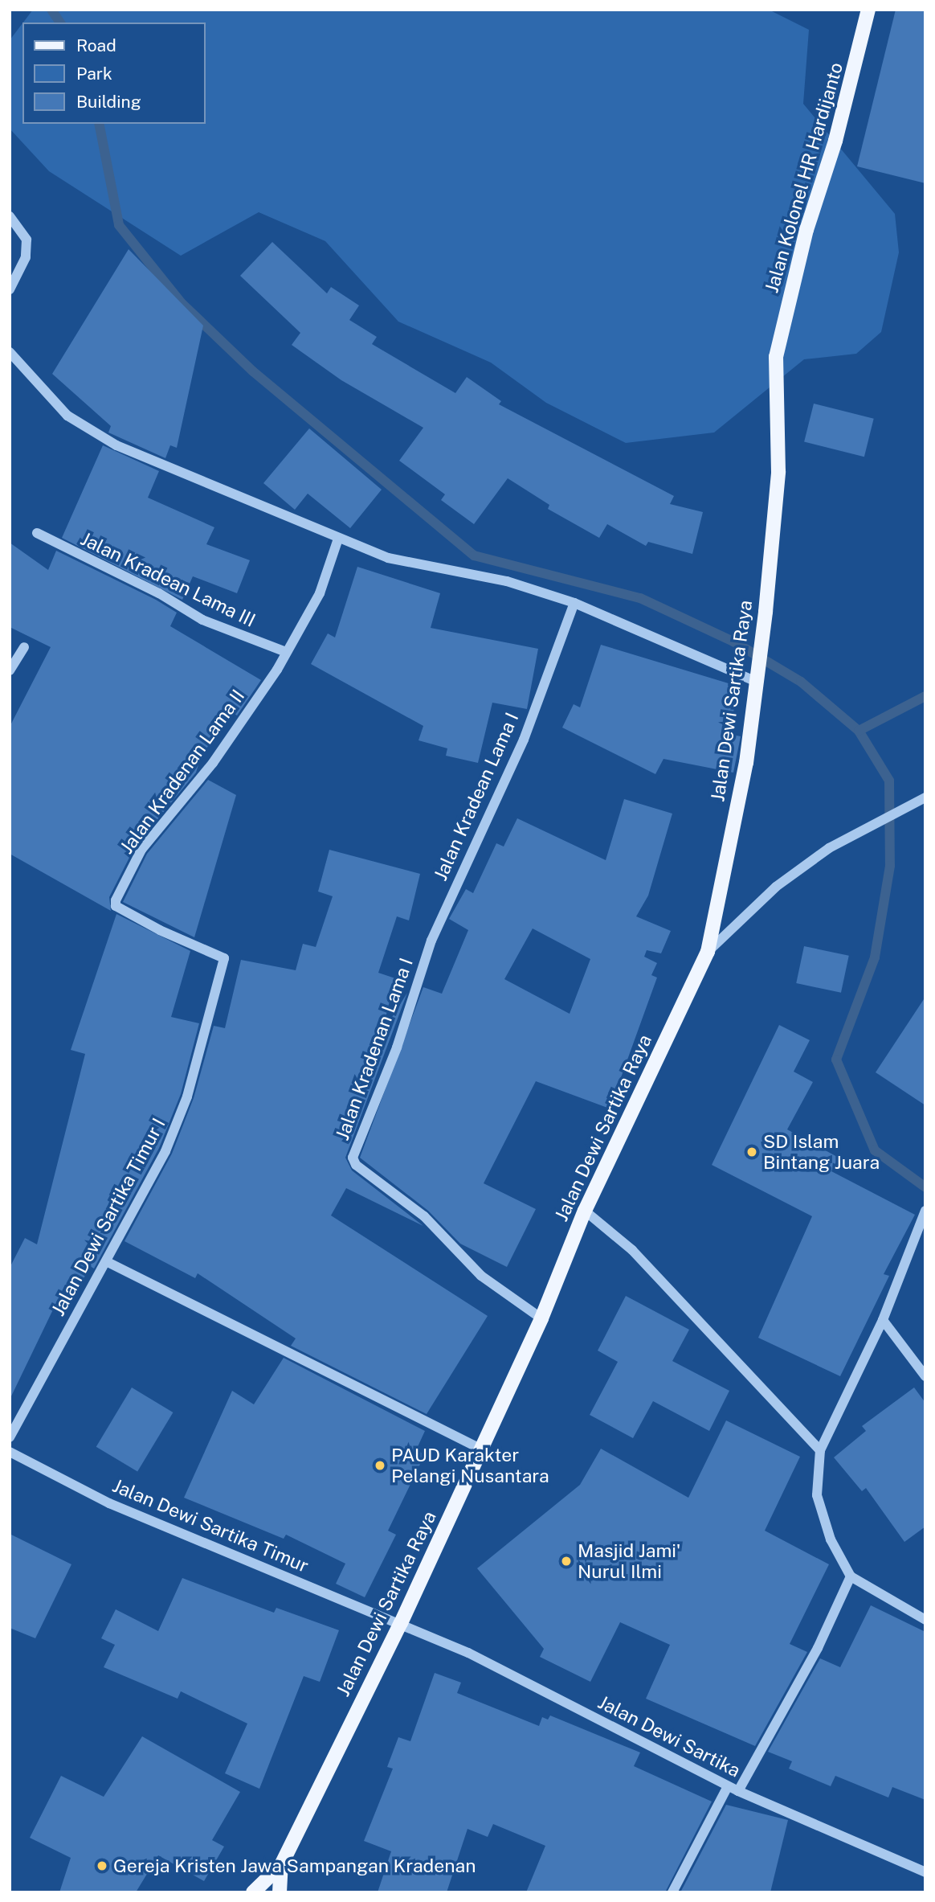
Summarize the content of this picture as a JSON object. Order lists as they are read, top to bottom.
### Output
{
  "streets": {
    "main road": ["Jalan Kolonel HR Hardijanto", "Jalan Dewi Sartika Raya"],
    "street": [
      "Jalan Kradean Lama III",
      "Jalan Kradenan Lama II",
      "Jalan Kradean Lama I",
      "Jalan Kradenan Lama I",
      "Jalan Dewi Sartika Timur I",
      "Jalan Dewi Sartika Timur",
      "Jalan Dewi Sartika"
    ]
  },
  "crossings": [
    ["Jalan Kolonel HR Hardijanto", "Jalan Dewi Sartika Raya"],
    ["Jalan Kradean Lama III", "Jalan Kradenan Lama II"],
    ["Jalan Dewi Sartika Raya", "Jalan Kradenan Lama I"],
    ["Jalan Dewi Sartika Raya", "Jalan Dewi Sartika Timur"],
    ["Jalan Dewi Sartika Raya", "Jalan Dewi Sartika"],
    ["Jalan Kradenan Lama II", "Jalan Dewi Sartika Timur I"],
    ["Jalan Kradean Lama I", "Jalan Kradenan Lama I"],
    ["Jalan Dewi Sartika Timur", "Jalan Dewi Sartika"]
  ],
  "places": [
    "SD Islam Bintang Juara",
    "PAUD Karakter Pelangi Nusantara",
    "Masjid Jami' Nurul Ilmi",
    "Gereja Kristen Jawa Sampangan Kradenan"
  ],
  "legend": ["Road", "Park", "Building"]
}
